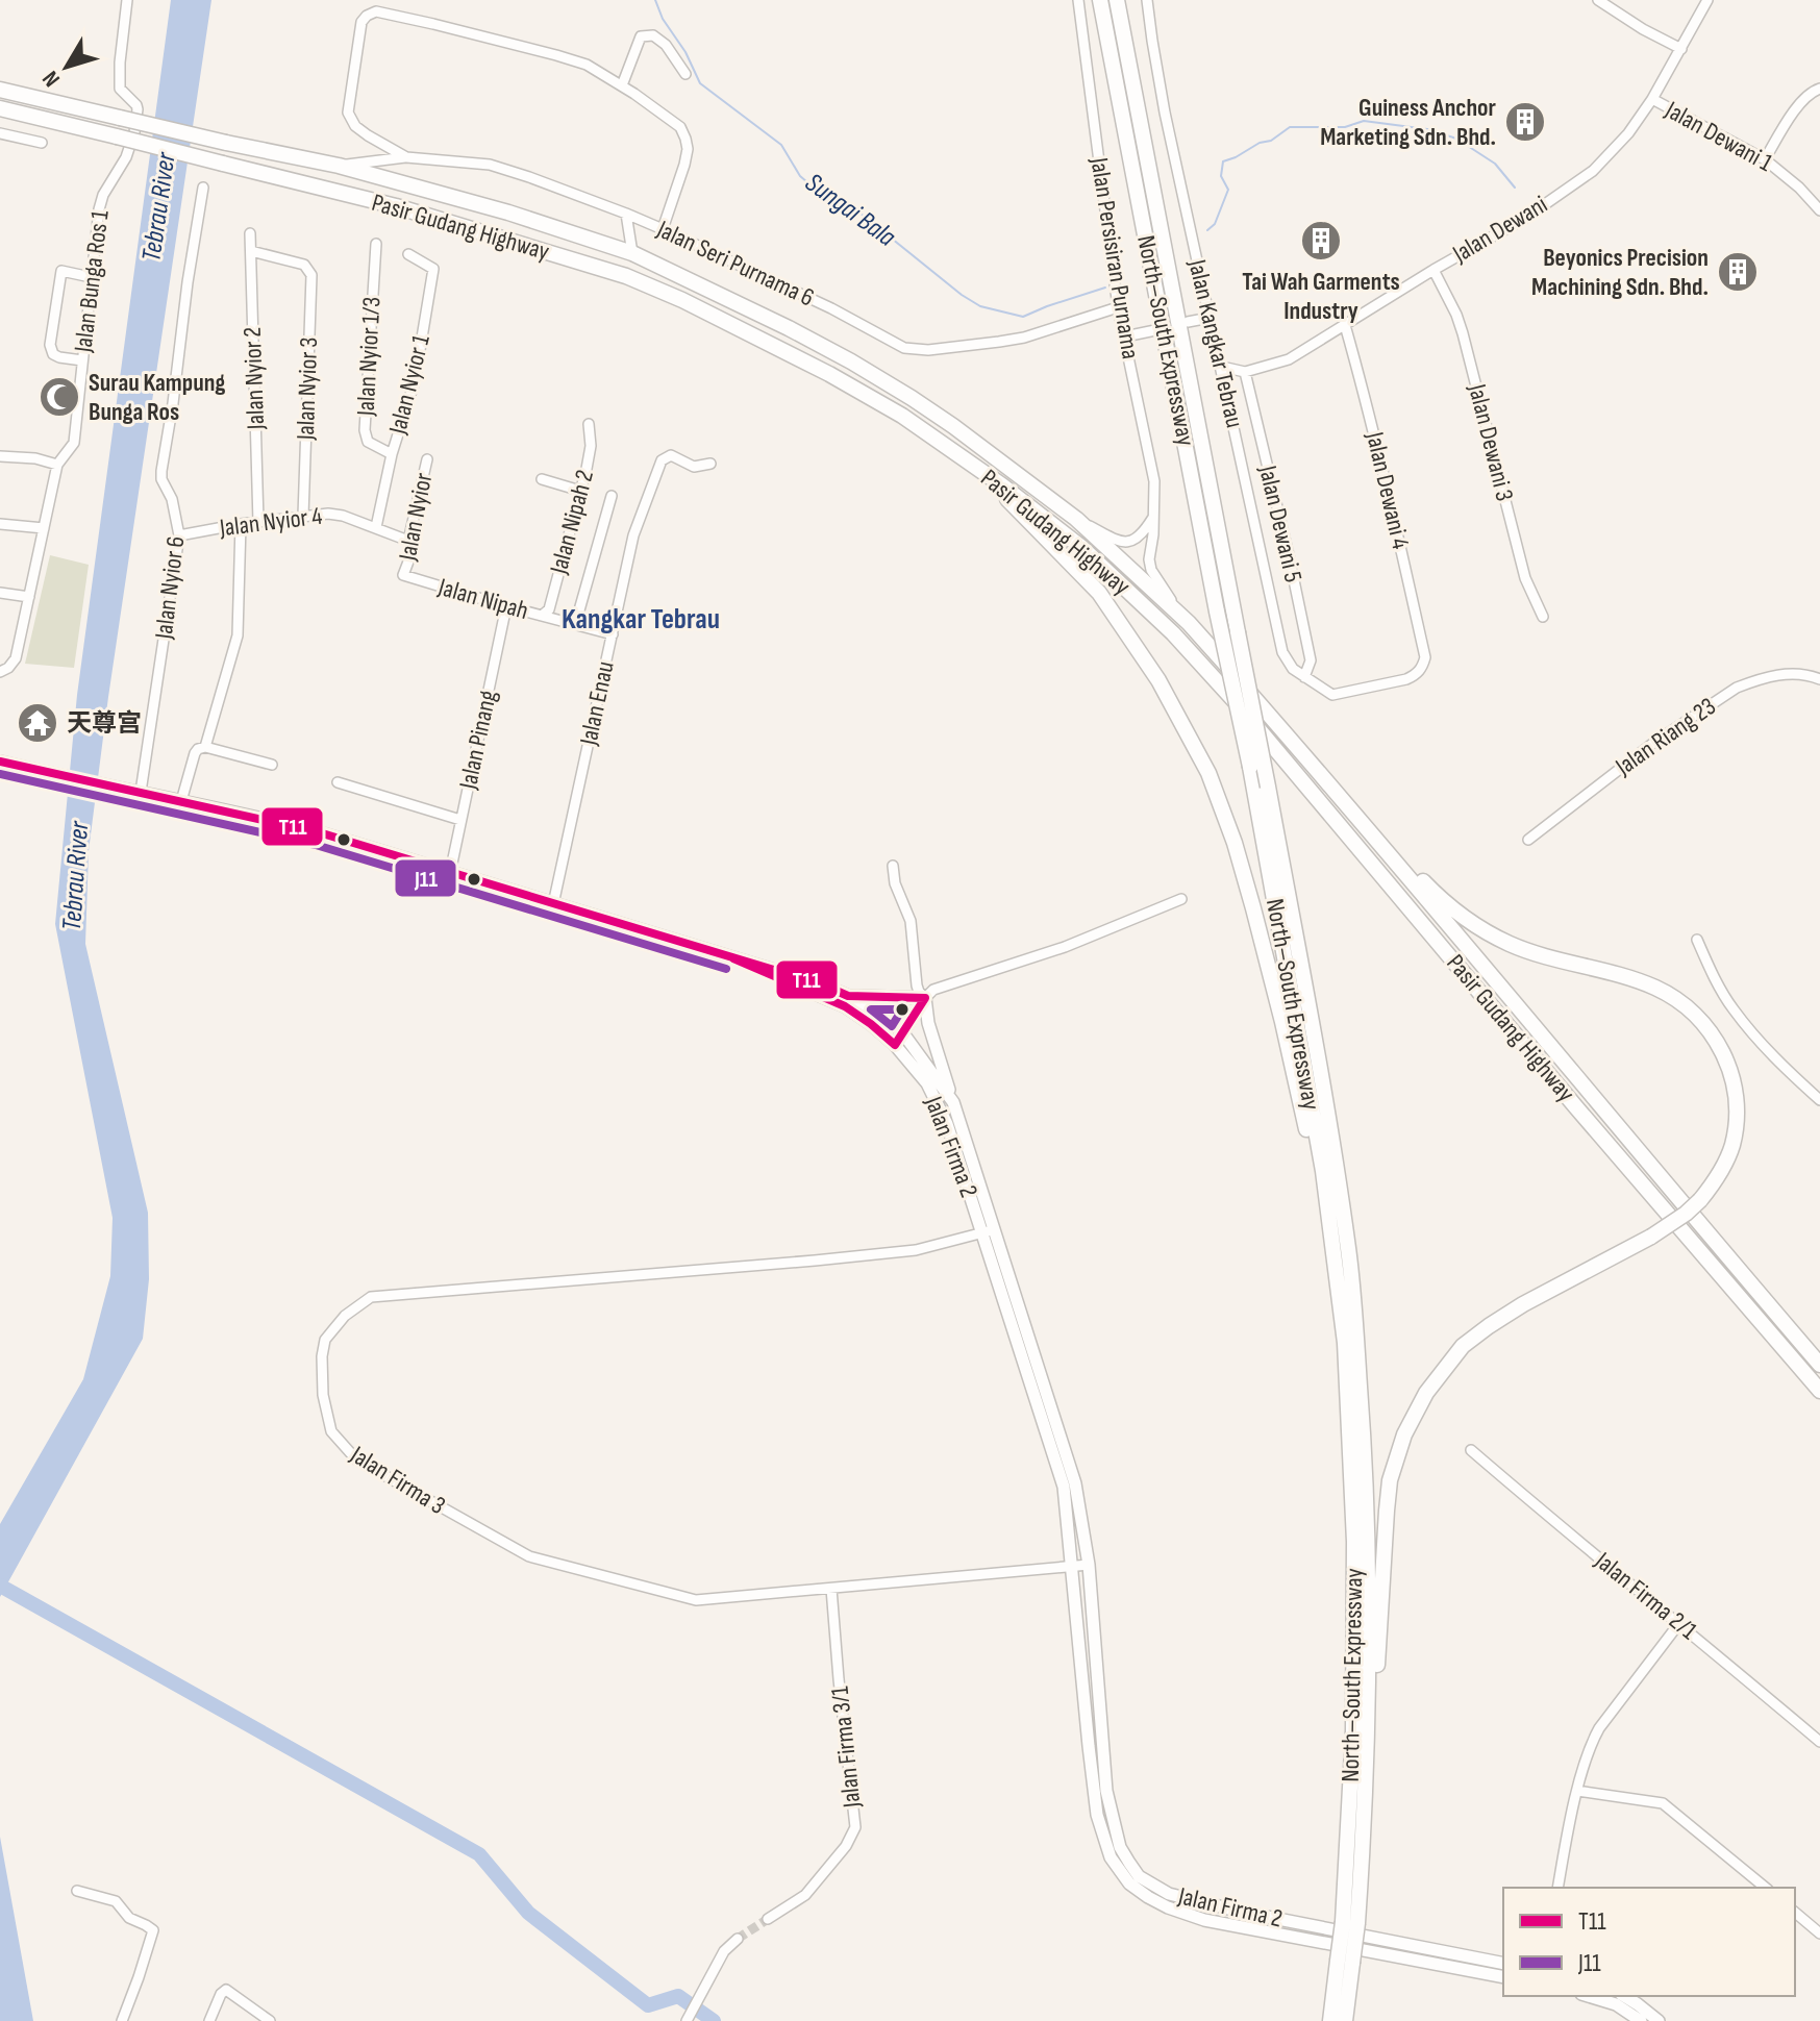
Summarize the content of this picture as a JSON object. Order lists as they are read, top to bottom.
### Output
{
  "streets": {
    "highway": ["Pasir Gudang Highway", "North–South Expressway"],
    "main road": ["Jalan Firma 2"],
    "street": [
      "Jalan Dewani 1",
      "Jalan Dewani",
      "Jalan Persisiran Purnama",
      "Jalan Seri Purnama 6",
      "Jalan Bunga Ros 1",
      "Jalan Kangkar Tebrau",
      "Jalan Nyior 1/3",
      "Jalan Nyior 2",
      "Jalan Nyior 1",
      "Jalan Nyior 3",
      "Jalan Dewani 3",
      "Jalan Dewani 4",
      "Jalan Nyior",
      "Jalan Nyior 4",
      "Jalan Nipah 2",
      "Jalan Dewani 5",
      "Jalan Nyior 6",
      "Jalan Nipah",
      "Jalan Enau",
      "Jalan Riang 23",
      "Jalan Pinang",
      "Jalan Firma 3",
      "Jalan Firma 2/1",
      "Jalan Firma 3/1"
    ]
  },
  "crossings": [
    ["Jalan Dewani 1", "Jalan Dewani"],
    ["Pasir Gudang Highway", "Jalan Persisiran Purnama"],
    ["Jalan Dewani", "Jalan Kangkar Tebrau"],
    ["Jalan Dewani", "Jalan Dewani 3"],
    ["Jalan Dewani", "Jalan Dewani 4"],
    ["Jalan Dewani", "Jalan Dewani 5"],
    ["Jalan Persisiran Purnama", "Jalan Seri Purnama 6"],
    ["Jalan Kangkar Tebrau", "Jalan Dewani 4"],
    ["Jalan Kangkar Tebrau", "Jalan Dewani 5"],
    ["Jalan Nyior 1/3", "Jalan Nyior 1"],
    ["Jalan Nyior 2", "Jalan Nyior 3"],
    ["Jalan Nyior 2", "Jalan Nyior 4"],
    ["Jalan Nyior 1", "Jalan Nyior 4"],
    ["Jalan Nyior 3", "Jalan Nyior 4"],
    ["Jalan Dewani 4", "Jalan Dewani 5"],
    ["Jalan Nyior", "Jalan Nyior 4"],
    ["Jalan Nyior", "Jalan Nipah"],
    ["Jalan Nyior 4", "Jalan Nyior 6"],
    ["Jalan Nipah 2", "Jalan Nipah"],
    ["Jalan Nipah", "Jalan Enau"],
    ["Jalan Nipah", "Jalan Pinang"],
    ["Jalan Firma 2", "Jalan Firma 3"],
    ["Jalan Firma 3", "Jalan Firma 3/1"]
  ],
  "districts": ["Kangkar Tebrau"],
  "water": ["Tebrau River", "Sungai Bala"],
  "places": {
    "building": ["Guiness Anchor Marketing Sdn. Bhd.", "Tai Wah Garments Industry", "Beyonics Precision Machining Sdn. Bhd."],
    "mosque": ["Surau Kampung Bunga Ros"],
    "temple": ["天尊宫"]
  },
  "lines": ["transit line T11", "transit line J11"],
  "legend": ["T11", "J11"],
  "north": "bottom left"
}
